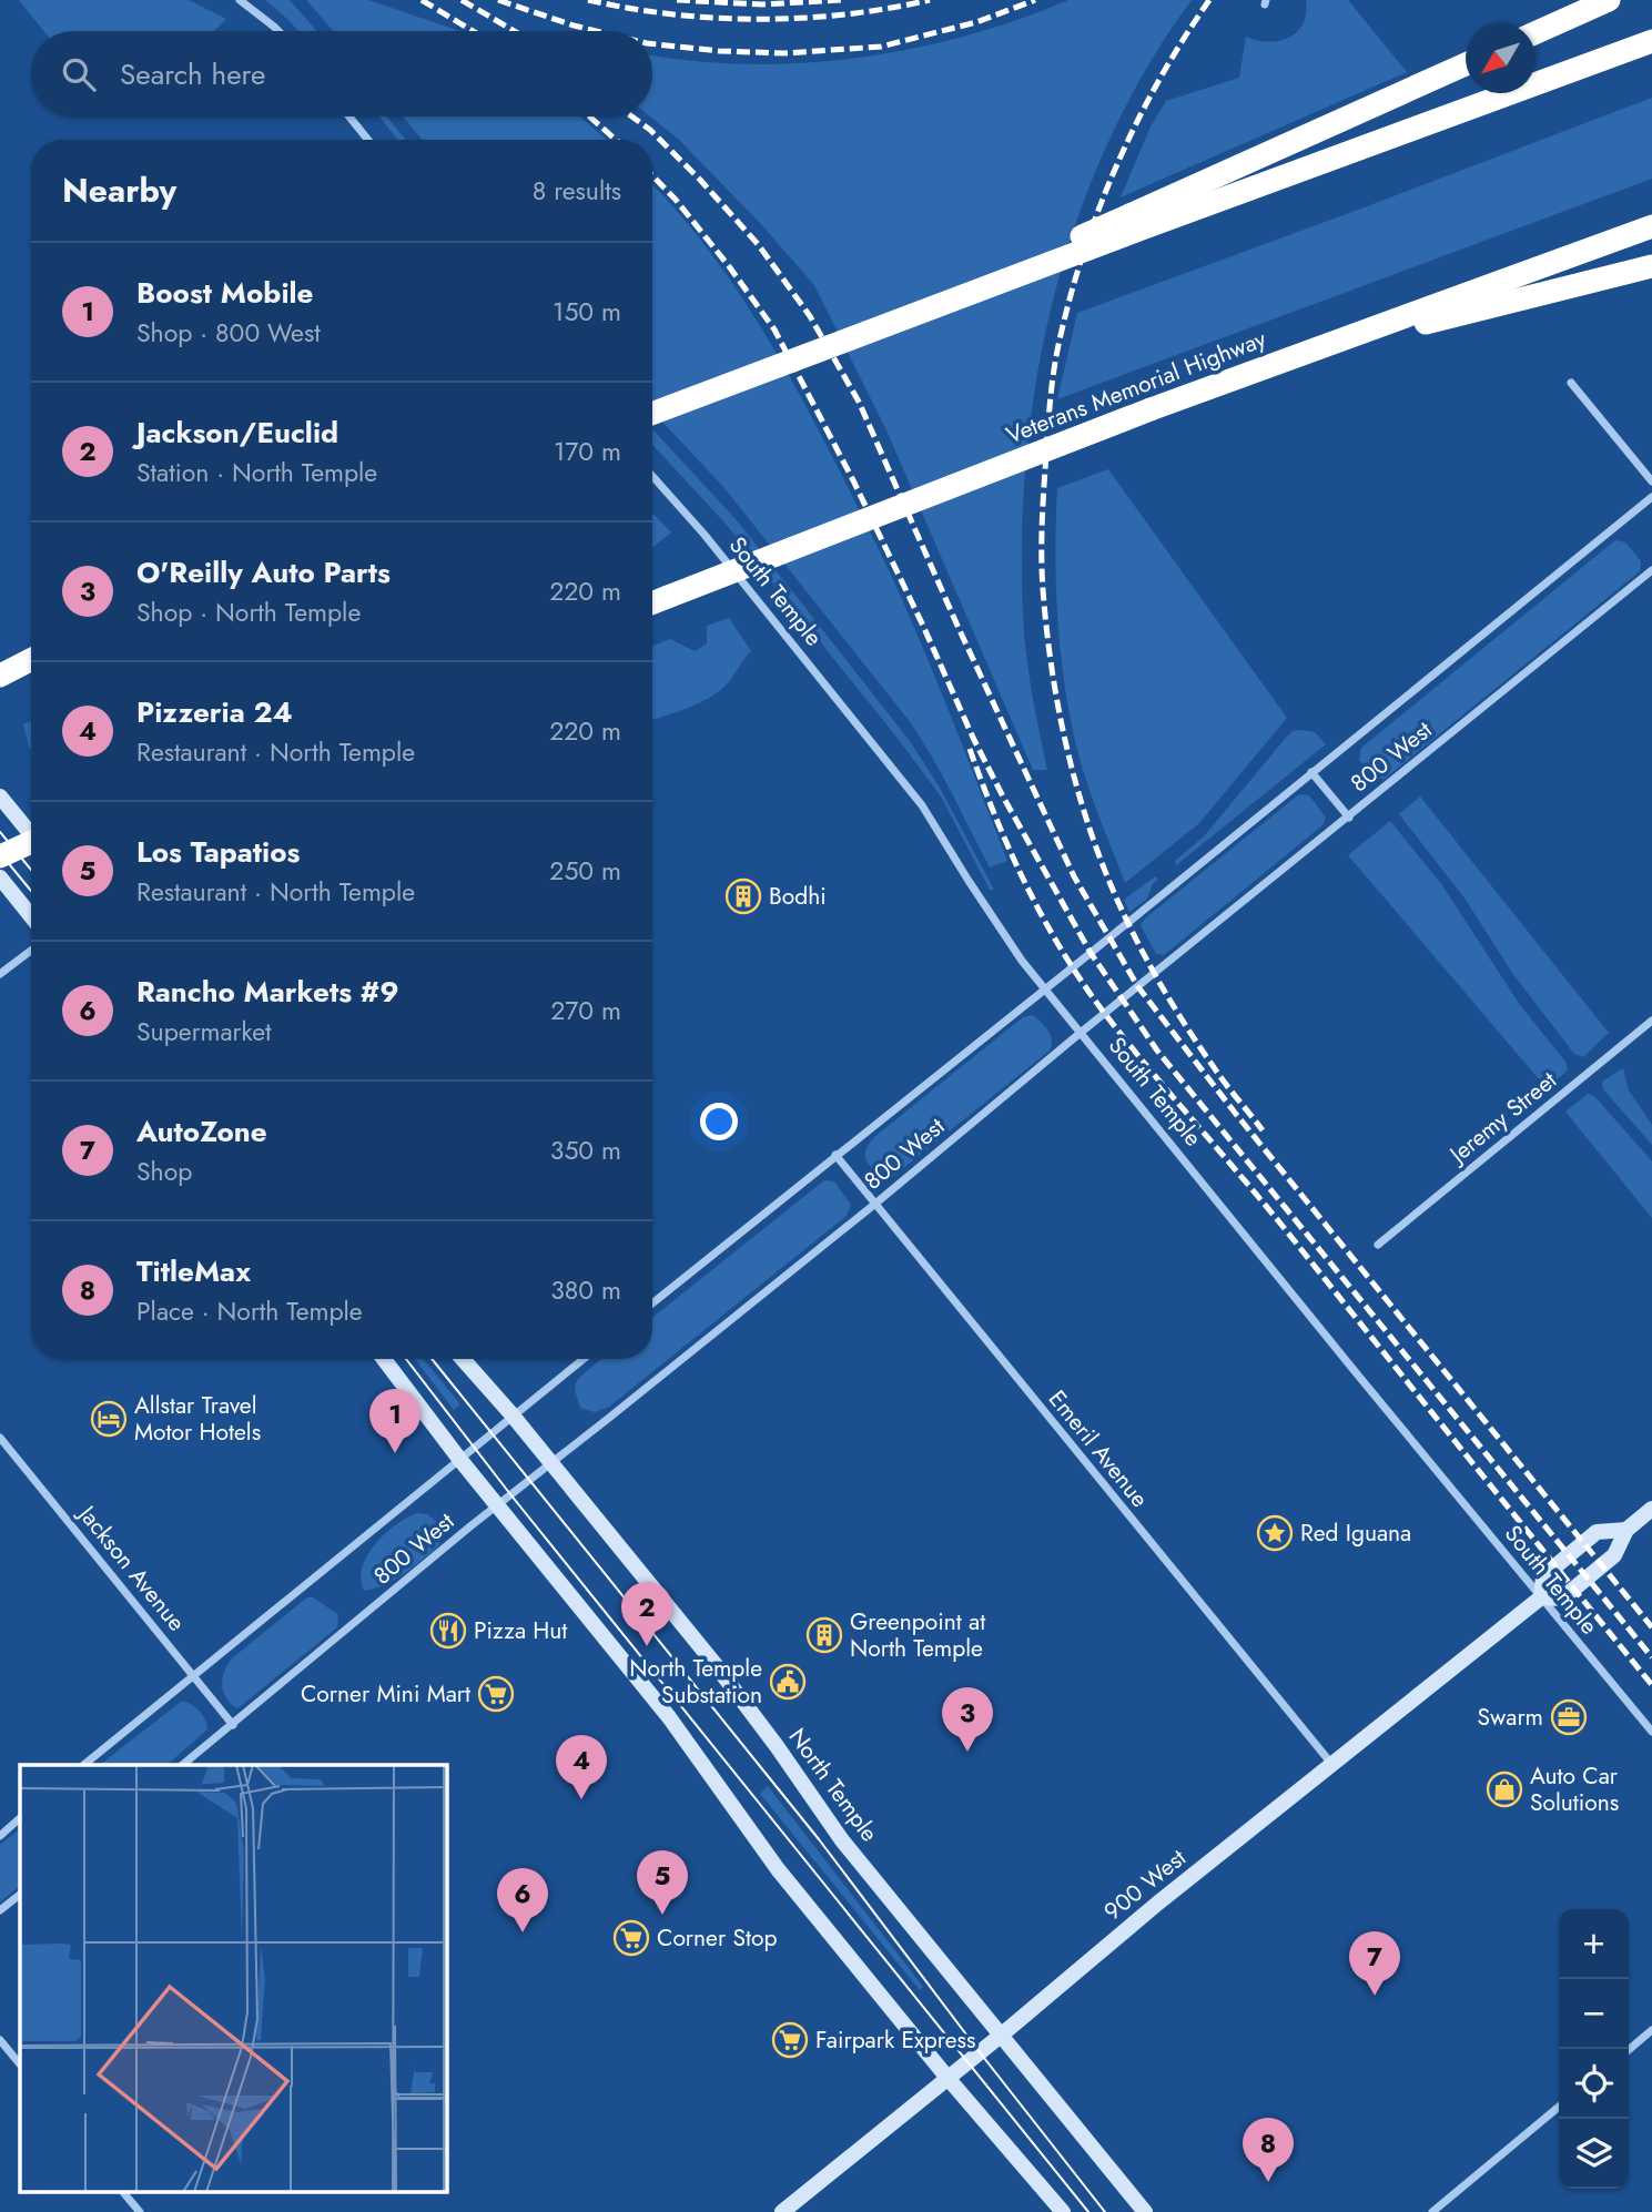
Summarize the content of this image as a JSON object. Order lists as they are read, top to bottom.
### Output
{
  "streets": {
    "highway": ["Veterans Memorial Highway"],
    "main road": ["North Temple", "900 West"],
    "street": [
      "South Temple",
      "800 West",
      "Jeremy Street",
      "Emeril Avenue",
      "Jackson Avenue"
    ]
  },
  "crossings": [
    ["South Temple", "800 West"],
    ["South Temple", "900 West"],
    ["800 West", "Emeril Avenue"],
    ["800 West", "Jackson Avenue"],
    ["800 West", "North Temple"],
    ["Emeril Avenue", "900 West"],
    ["North Temple", "900 West"]
  ],
  "places": {
    "building": ["Bodhi", "Greenpoint at North Temple"],
    "hotel": ["Allstar Travel Motor Hotels"],
    "place": ["Red Iguana"],
    "restaurant": ["Pizza Hut"],
    "public building": ["North Temple Substation"],
    "supermarket": ["Corner Mini Mart", "Corner Stop", "Fairpark Express"],
    "office": ["Swarm"],
    "shop": ["Auto Car Solutions"]
  },
  "north": "bottom left",
  "page": {
    "search": "Search here",
    "heading": ["Nearby", "8 results"],
    "list": [
      {
        "mark": "1",
        "name": "Boost Mobile",
        "note": "Shop · 800 West",
        "value": "150 m"
      },
      {
        "mark": "2",
        "name": "Jackson/Euclid",
        "note": "Station · North Temple",
        "value": "170 m"
      },
      {
        "mark": "3",
        "name": "O'Reilly Auto Parts",
        "note": "Shop · North Temple",
        "value": "220 m"
      },
      {
        "mark": "4",
        "name": "Pizzeria 24",
        "note": "Restaurant · North Temple",
        "value": "220 m"
      },
      {
        "mark": "5",
        "name": "Los Tapatios",
        "note": "Restaurant · North Temple",
        "value": "250 m"
      },
      {
        "mark": "6",
        "name": "Rancho Markets #9",
        "note": "Supermarket",
        "value": "270 m"
      },
      {
        "mark": "7",
        "name": "AutoZone",
        "note": "Shop",
        "value": "350 m"
      },
      {
        "mark": "8",
        "name": "TitleMax",
        "note": "Place · North Temple",
        "value": "380 m"
      }
    ],
    "pins": [
      "1",
      "2",
      "3",
      "4",
      "5",
      "6",
      "7",
      "8"
    ],
    "map_buttons": ["+", "−"]
  }
}
